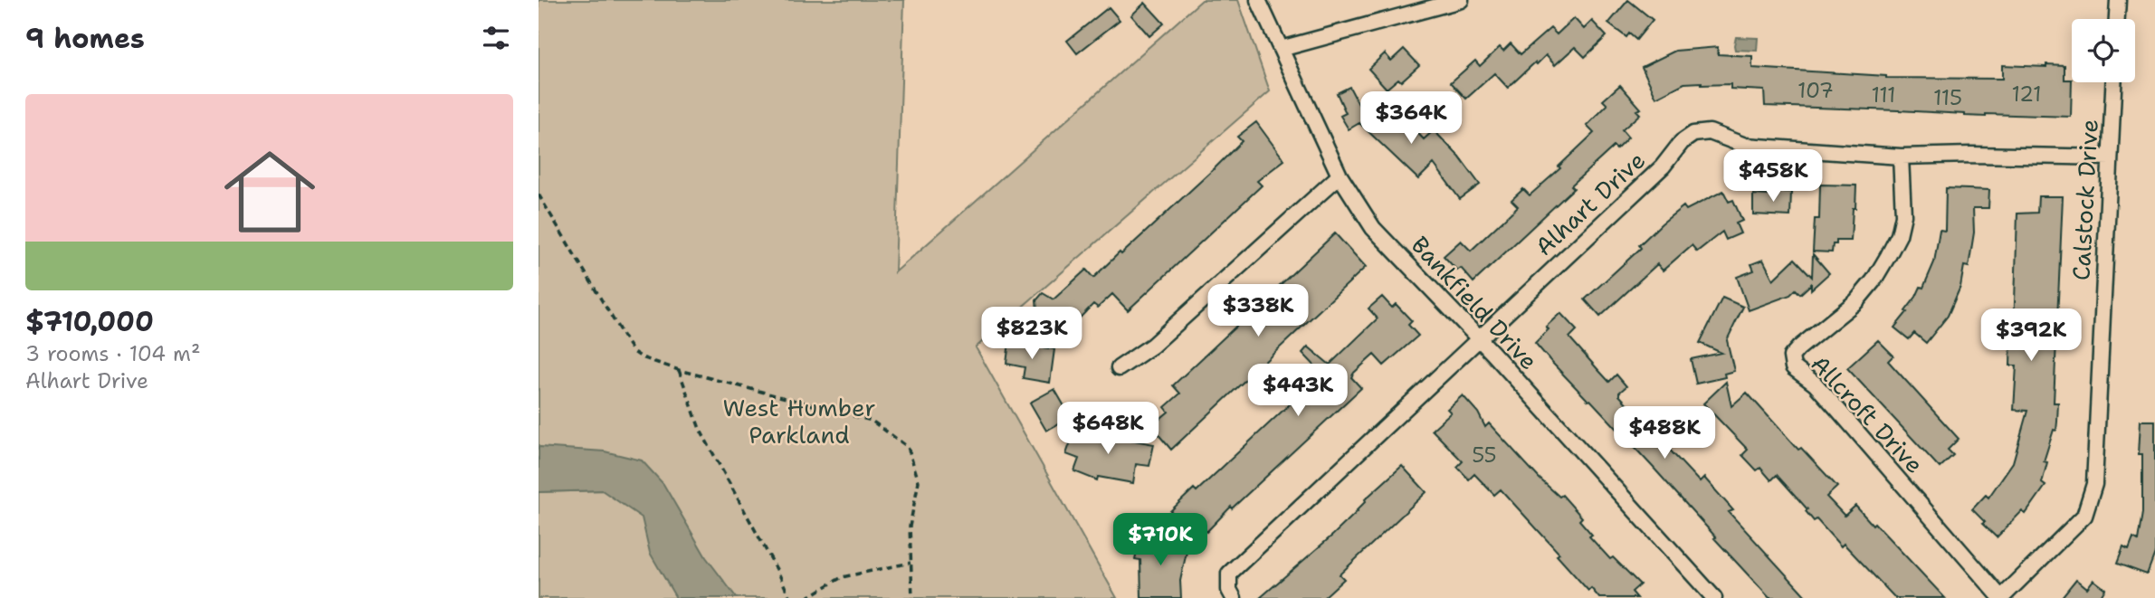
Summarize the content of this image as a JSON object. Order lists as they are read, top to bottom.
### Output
{
  "streets": {
    "street": [
      "Calstock Drive",
      "Alhart Drive",
      "Bankfield Drive",
      "Allcroft Drive"
    ]
  },
  "crossings": [
    ["Calstock Drive", "Alhart Drive"],
    ["Calstock Drive", "Allcroft Drive"],
    ["Alhart Drive", "Bankfield Drive"],
    ["Alhart Drive", "Allcroft Drive"]
  ],
  "parks": ["West Humber Parkland"],
  "house_numbers": [
    "107",
    "121",
    "111",
    "115",
    "55"
  ],
  "page": {
    "heading": "9 homes",
    "list": [
      {
        "name": "$710,000",
        "note": "3 rooms · 104 m² · Alhart Drive"
      }
    ],
    "price": [
      "$364K",
      "$458K",
      "$338K",
      "$823K",
      "$392K",
      "$443K",
      "$648K",
      "$488K",
      "$710K"
    ]
  }
}
